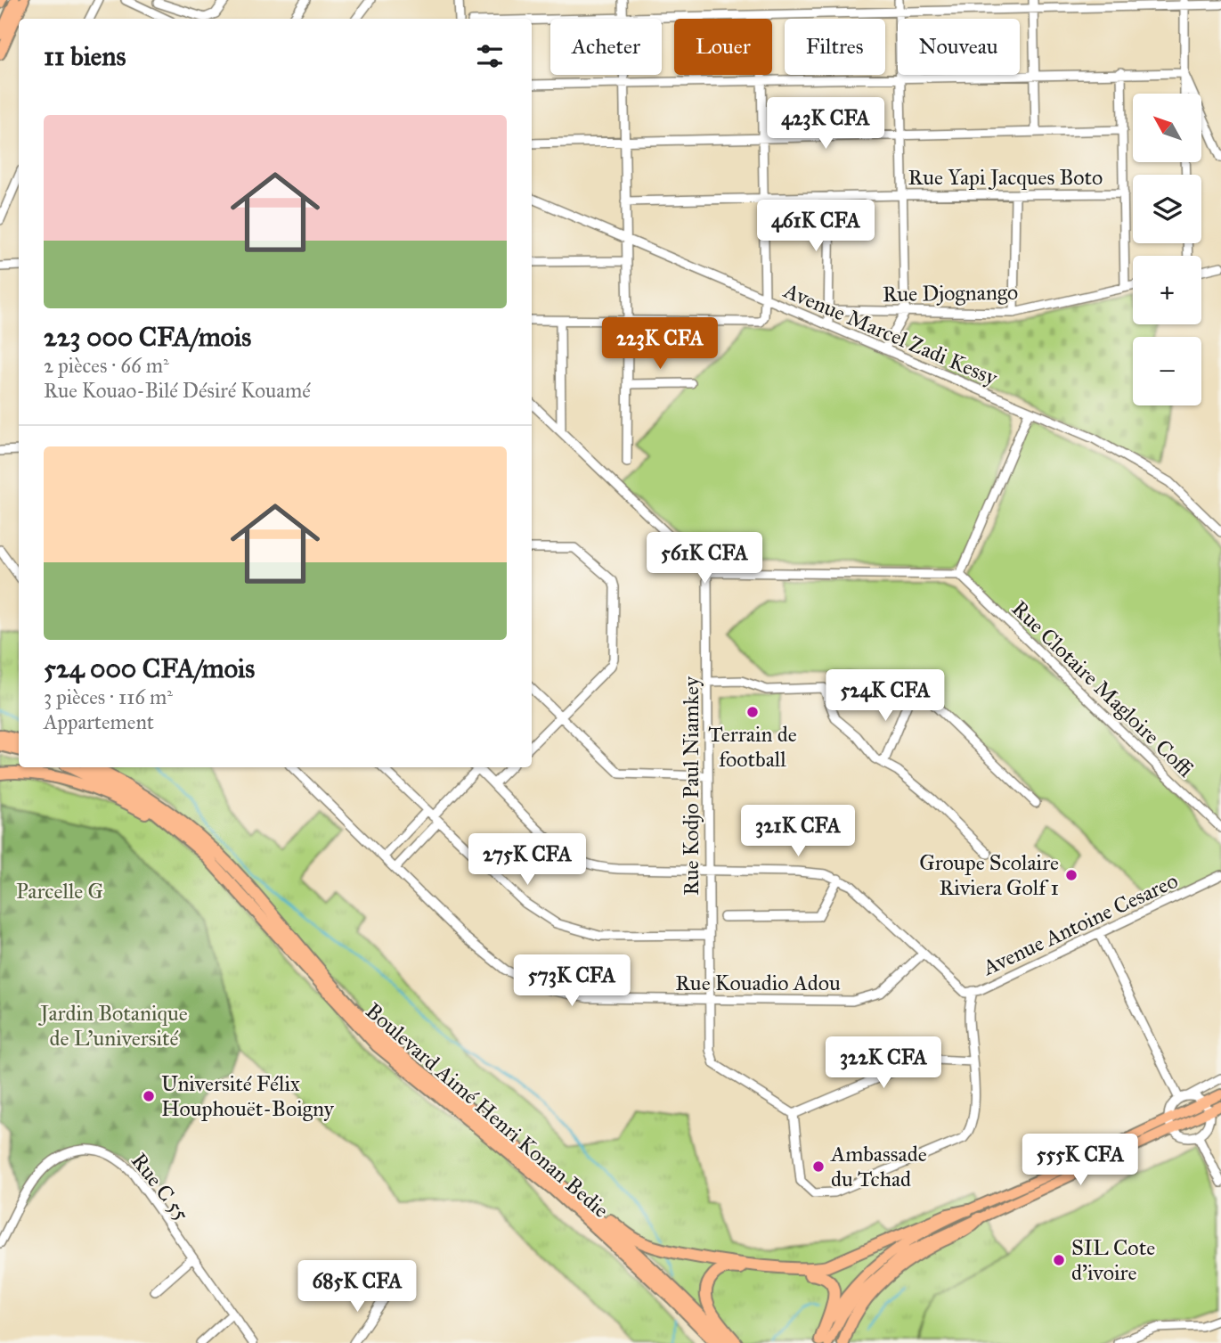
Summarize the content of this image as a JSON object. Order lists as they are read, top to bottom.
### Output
{
  "streets": {
    "highway": ["Boulevard Aimé Henri Konan Bedie"],
    "street": [
      "Rue Yapi Jacques Boto",
      "Rue Djognango",
      "Avenue Marcel Zadi Kessy",
      "Rue Clotaire Magloire Coffi",
      "Rue Kodjo Paul Niamkey",
      "Avenue Antoine Cesareo",
      "Rue Kouadio Adou",
      "Rue C 55"
    ]
  },
  "crossings": [
    ["Rue Kodjo Paul Niamkey", "Avenue Antoine Cesareo"],
    ["Rue Kodjo Paul Niamkey", "Rue Kouadio Adou"],
    ["Avenue Antoine Cesareo", "Rue Kouadio Adou"]
  ],
  "parks": ["Parcelle G", "Jardin Botanique de L'université"],
  "places": [
    "Terrain de football",
    "Groupe Scolaire Riviera Golf 1",
    "Université Félix Houphouët-Boigny",
    "Ambassade du Tchad",
    "SIL Cote d'ivoire"
  ],
  "north": "top left",
  "page": {
    "chip": [
      "Acheter",
      "Louer",
      "Filtres",
      "Nouveau"
    ],
    "heading": "11 biens",
    "map_buttons": ["+", "−"],
    "list": [
      {
        "name": "223 000 CFA/mois",
        "note": "2 pièces · 66 m² · Rue Kouao-Bilé Désiré Kouamé"
      },
      {
        "name": "524 000 CFA/mois",
        "note": "3 pièces · 116 m² · Appartement"
      }
    ],
    "price": [
      "423K CFA",
      "461K CFA",
      "223K CFA",
      "561K CFA",
      "524K CFA",
      "321K CFA",
      "275K CFA",
      "573K CFA",
      "322K CFA",
      "555K CFA",
      "685K CFA"
    ]
  }
}
